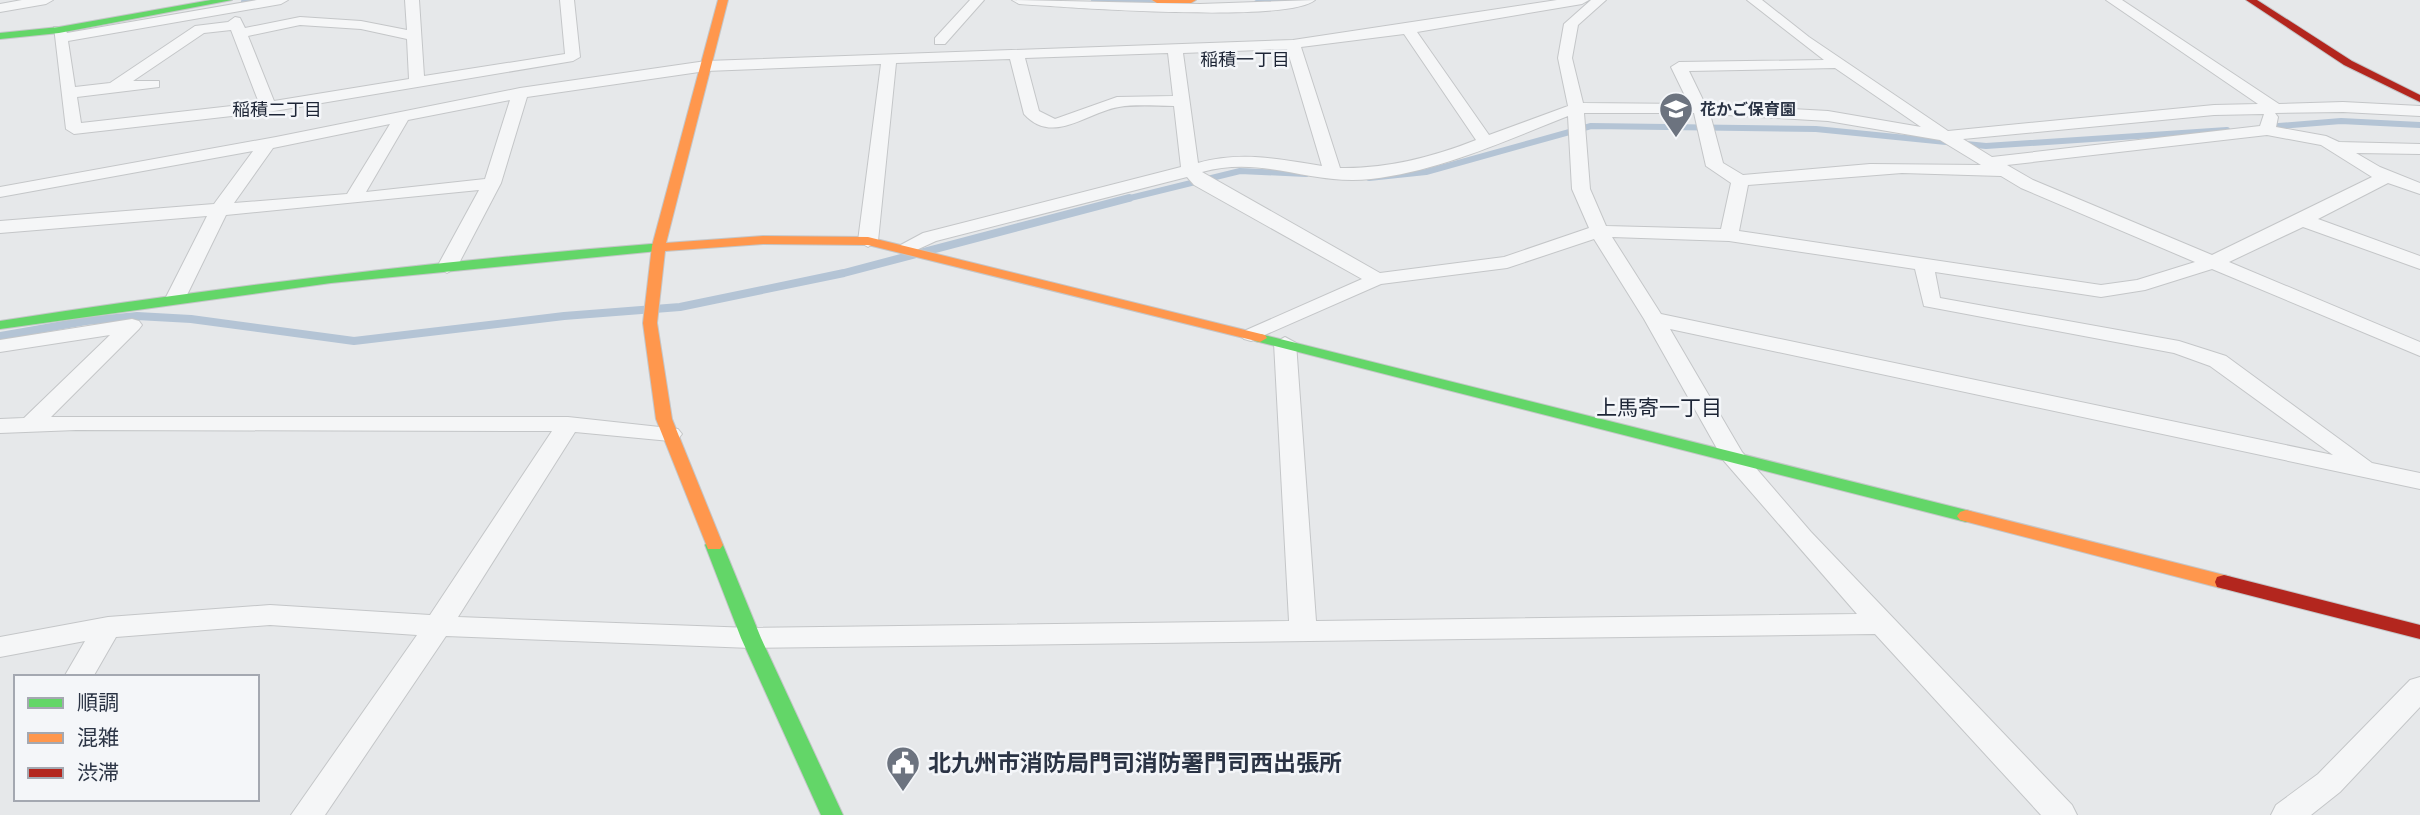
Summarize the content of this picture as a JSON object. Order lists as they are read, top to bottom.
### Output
{
  "districts": ["稲積一丁目", "稲積二丁目", "上馬寄一丁目"],
  "places": {
    "school or university": ["花かご保育園"],
    "public building": ["北九州市消防局門司消防署門司西出張所"]
  },
  "legend": ["順調", "混雑", "渋滞"]
}
